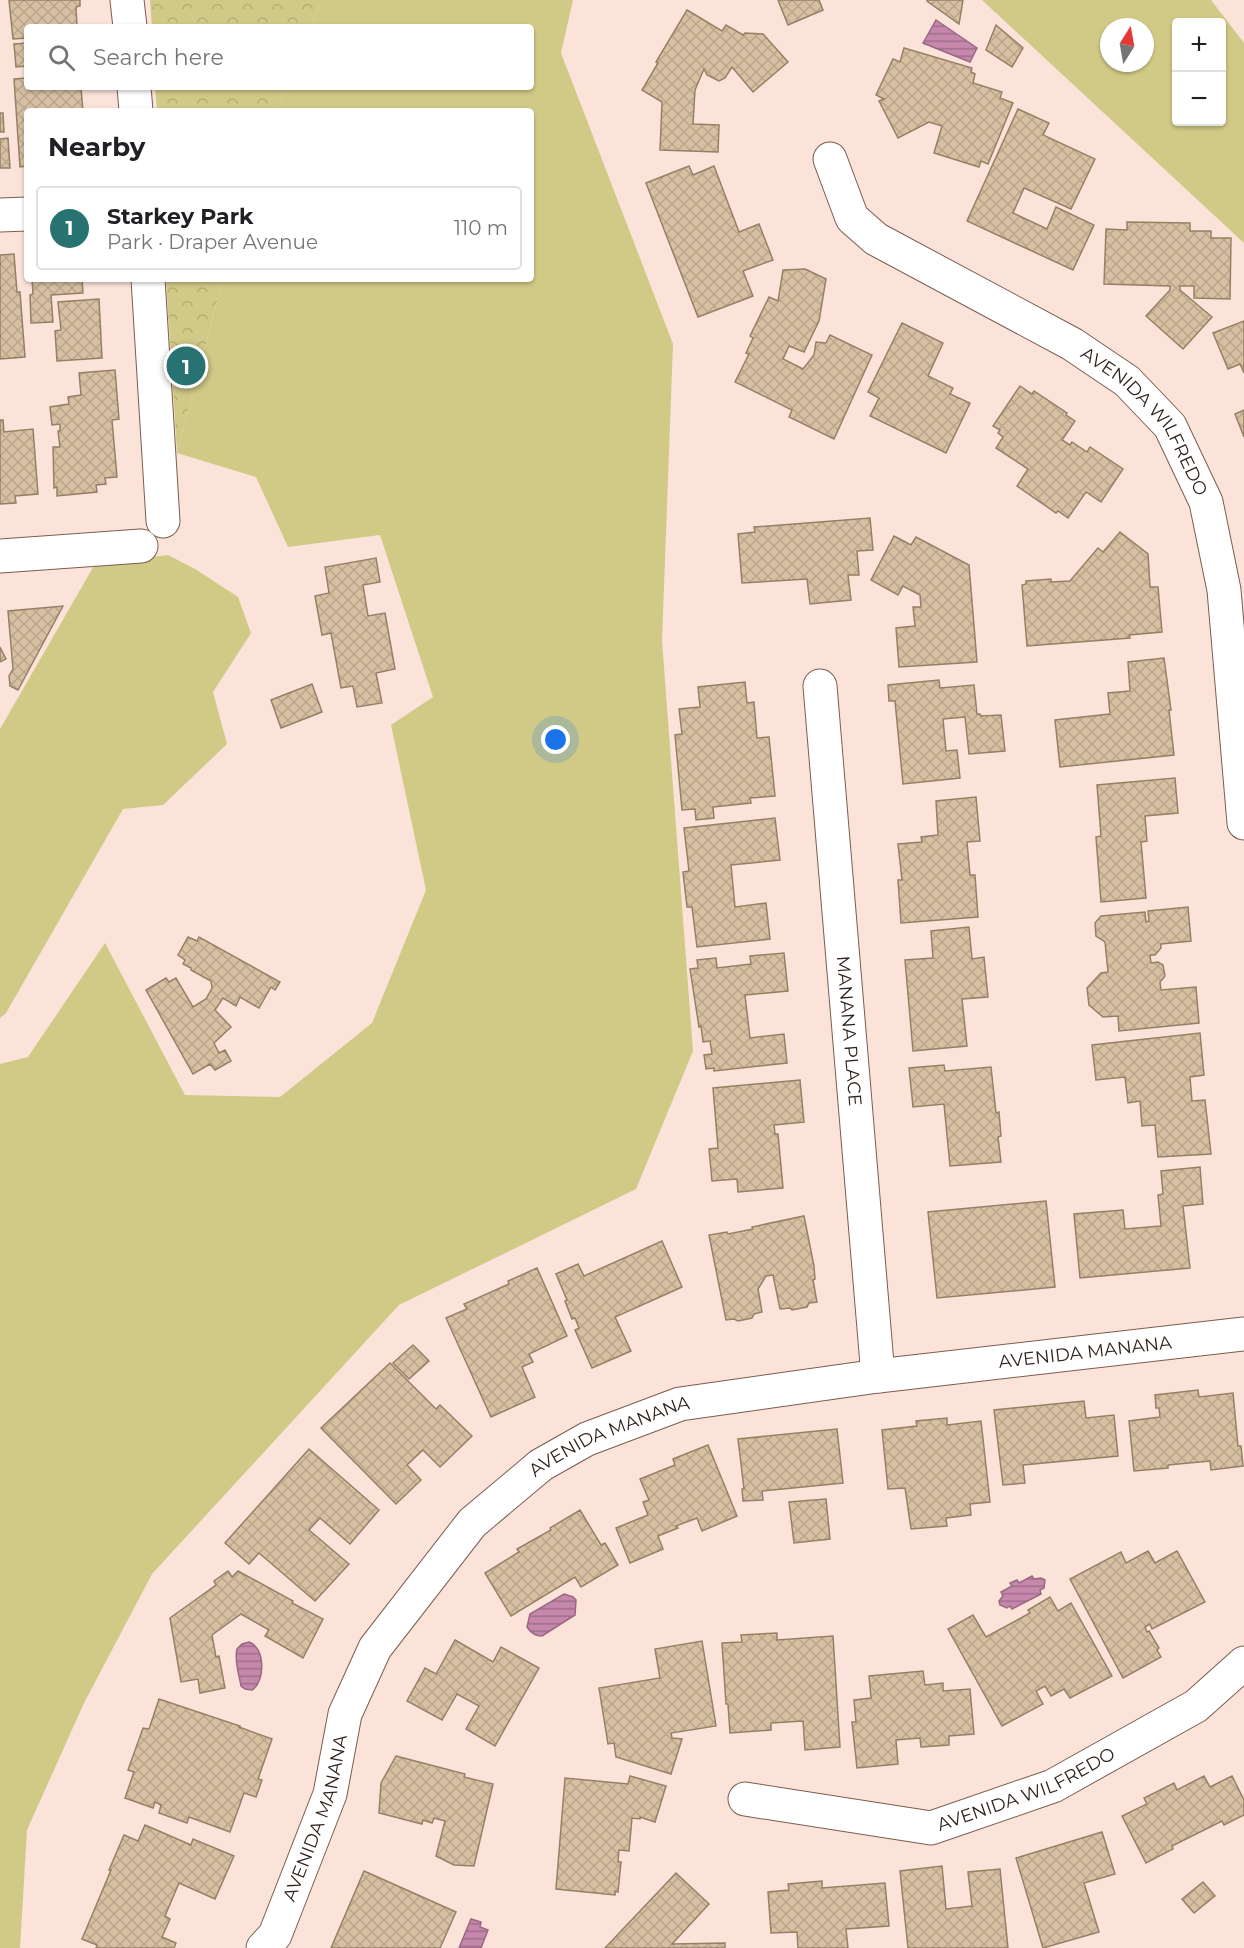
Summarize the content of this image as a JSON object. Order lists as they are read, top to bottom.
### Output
{
  "streets": {
    "street": ["AVENIDA WILFREDO", "MANANA PLACE", "AVENIDA MANANA"]
  },
  "crossings": [
    ["MANANA PLACE", "AVENIDA MANANA"]
  ],
  "north": "top",
  "page": {
    "map_buttons": ["+", "−"],
    "search": "Search here",
    "heading": "Nearby",
    "list": [
      {
        "mark": "1",
        "name": "Starkey Park",
        "note": "Park · Draper Avenue",
        "value": "110 m"
      }
    ],
    "pins": "1"
  }
}
